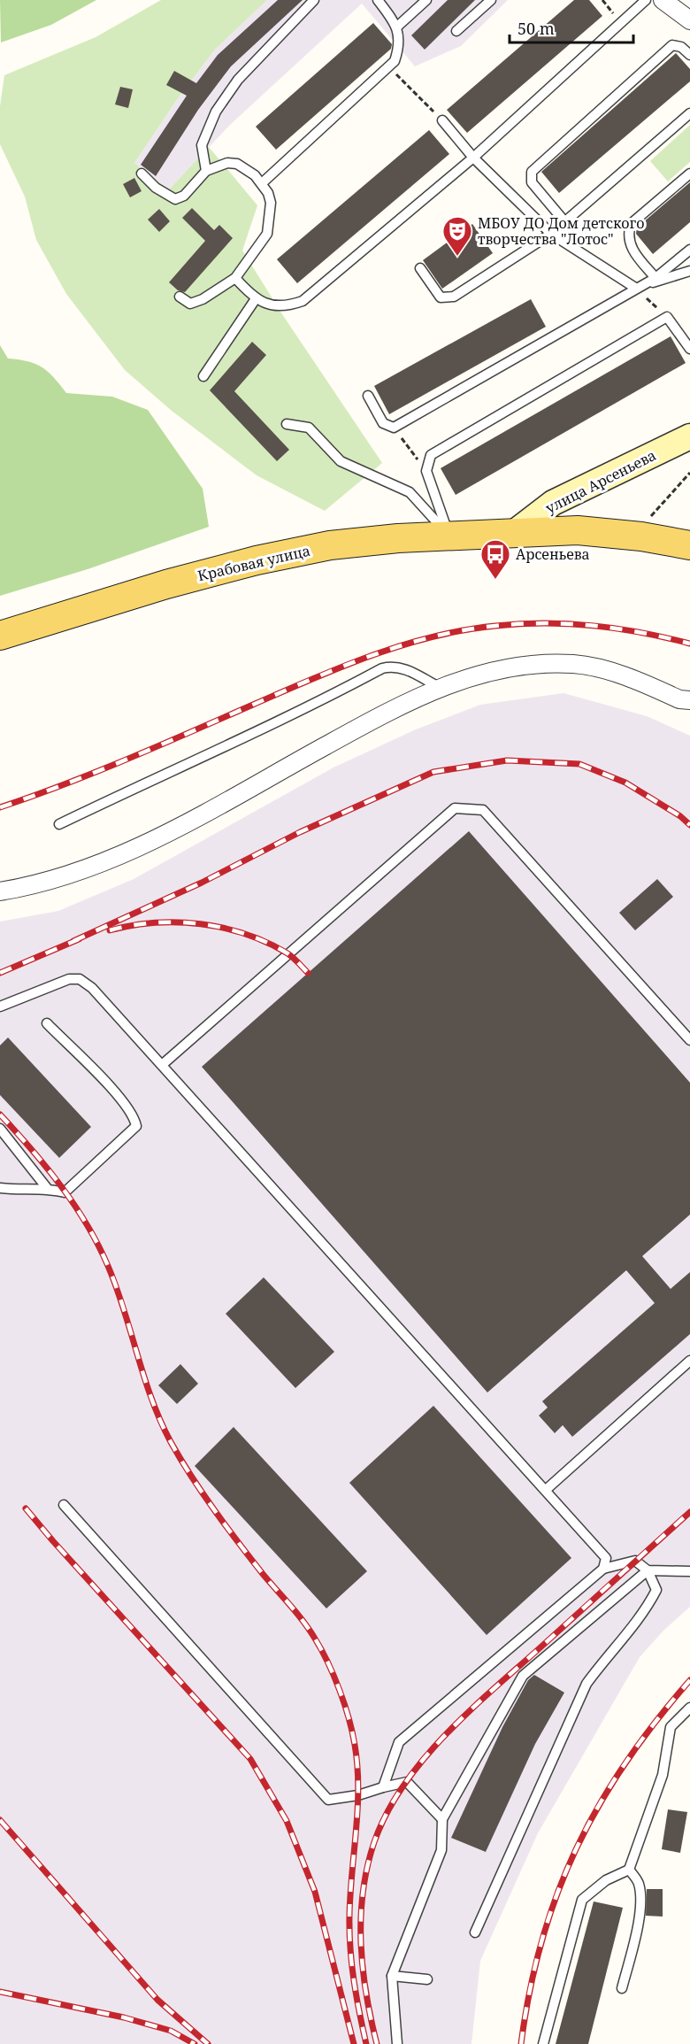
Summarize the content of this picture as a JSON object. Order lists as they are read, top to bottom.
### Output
{
  "streets": {
    "main road": ["улица Арсеньева", "Крабовая улица"]
  },
  "crossings": [
    ["улица Арсеньева", "Крабовая улица"]
  ],
  "places": {
    "theatre": ["МБОУ ДО Дом детского творчества \"Лотос\""],
    "bus stop": ["Арсеньева"]
  },
  "scale_bar": "50 m"
}
